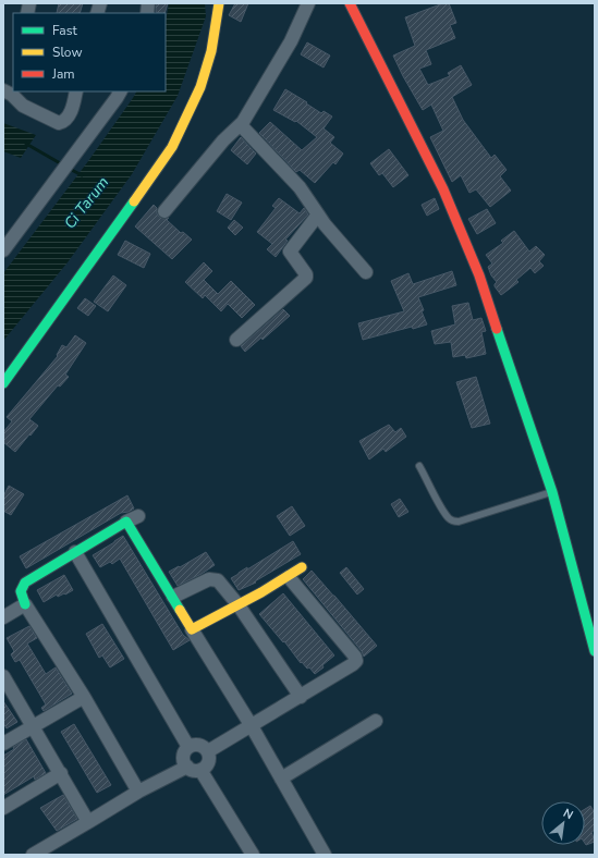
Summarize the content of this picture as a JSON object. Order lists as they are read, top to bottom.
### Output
{
  "water": ["Ci Tarum"],
  "legend": ["Fast", "Slow", "Jam"],
  "north": "top right"
}
